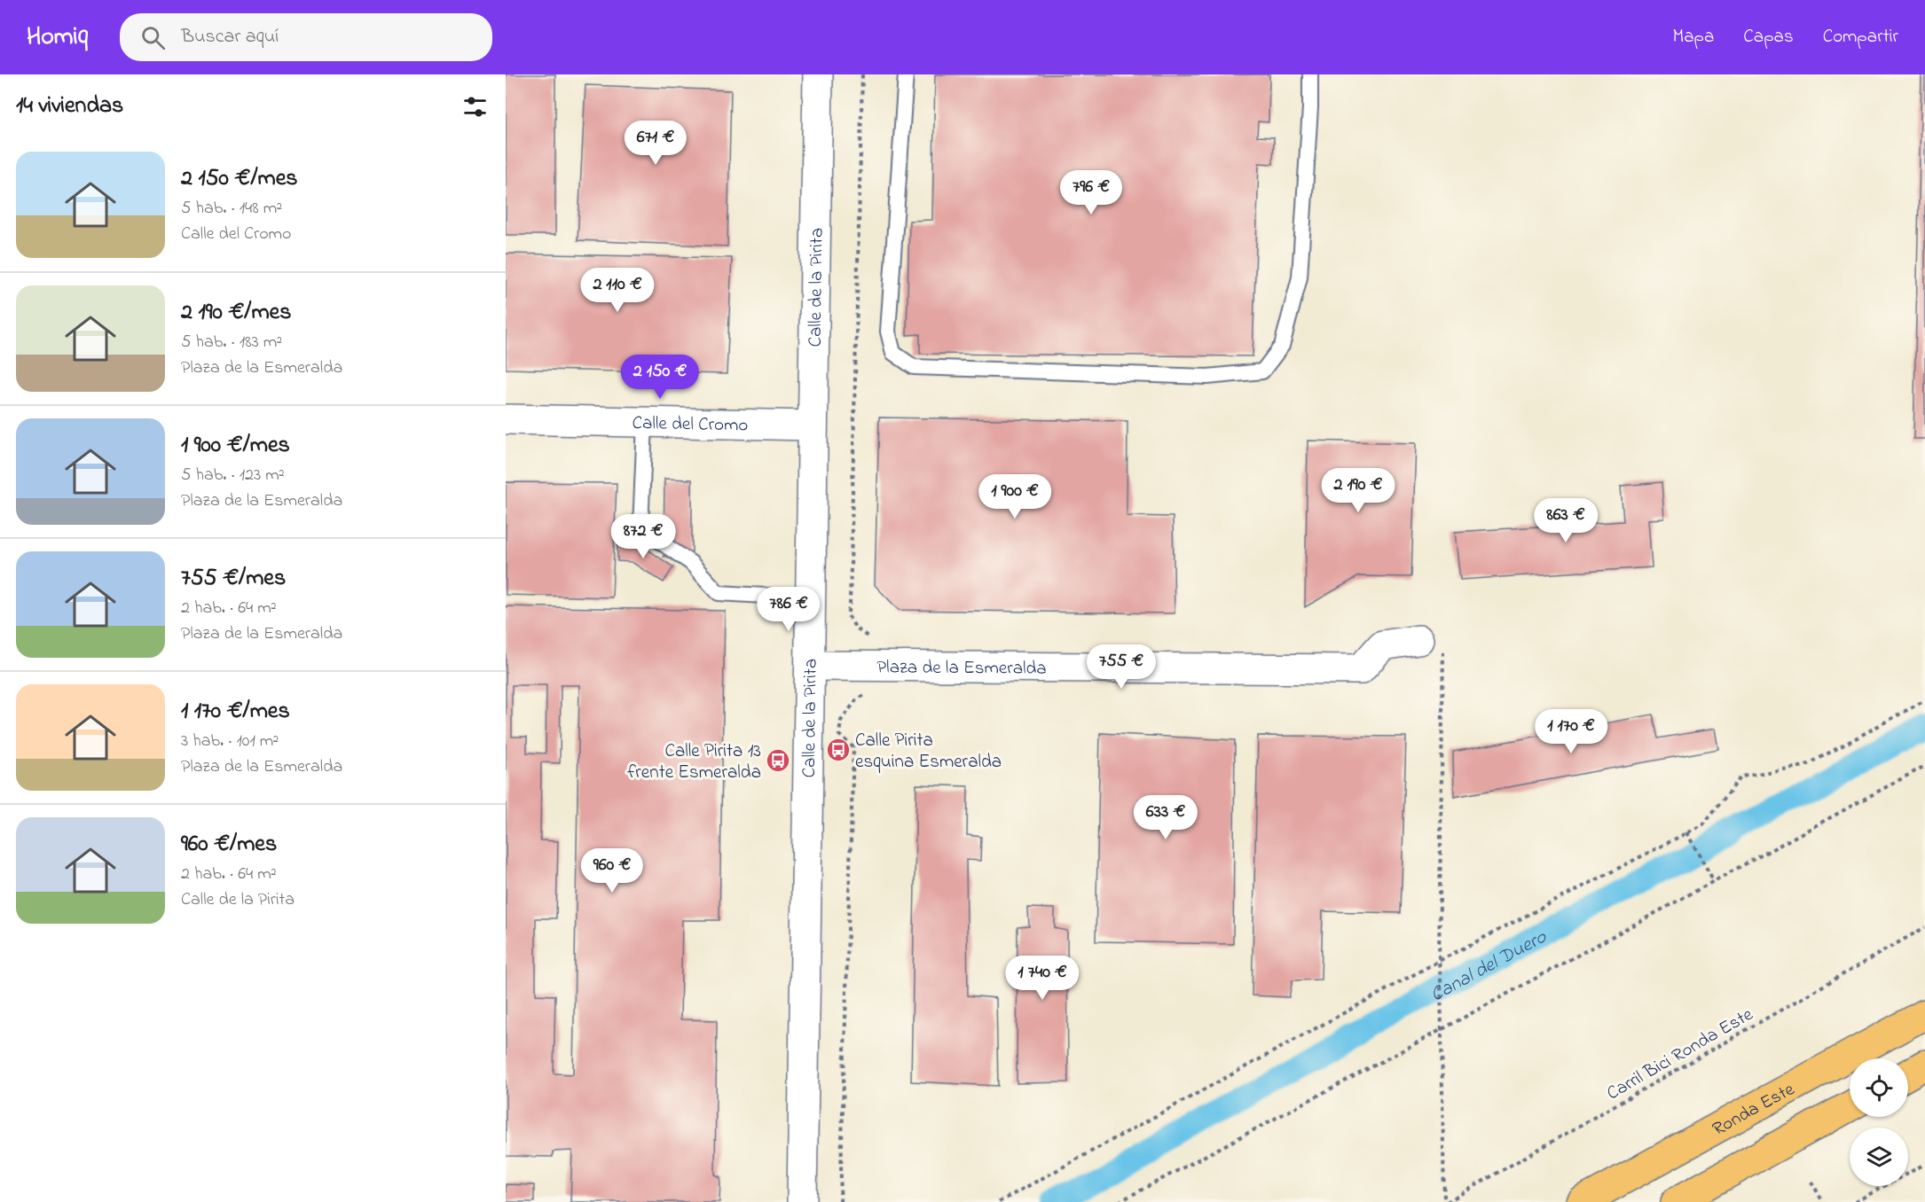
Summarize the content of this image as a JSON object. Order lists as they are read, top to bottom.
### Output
{
  "streets": {
    "highway": ["Ronda Este"],
    "street": ["Calle de la Pirita", "Calle del Cromo", "Plaza de la Esmeralda"],
    "path": ["Carril Bici Ronda Este"]
  },
  "crossings": [
    ["Calle de la Pirita", "Calle del Cromo"],
    ["Calle de la Pirita", "Plaza de la Esmeralda"]
  ],
  "water": ["Canal del Duero"],
  "places": {
    "bus stop": ["Calle Pirita esquina Esmeralda", "Calle Pirita 13 frente Esmeralda"]
  },
  "page": {
    "header": "Homiq",
    "search": "Buscar aquí",
    "nav": ["Mapa", "Capas", "Compartir"],
    "heading": "14 viviendas",
    "price": [
      "671 €",
      "796 €",
      "2 110 €",
      "2 150 €",
      "2 190 €",
      "1 900 €",
      "863 €",
      "872 €",
      "786 €",
      "755 €",
      "1 170 €",
      "633 €",
      "960 €",
      "1 740 €"
    ],
    "list": [
      {
        "name": "2 150 €/mes",
        "note": "5 hab. · 148 m² · Calle del Cromo"
      },
      {
        "name": "2 190 €/mes",
        "note": "5 hab. · 183 m² · Plaza de la Esmeralda"
      },
      {
        "name": "1 900 €/mes",
        "note": "5 hab. · 123 m² · Plaza de la Esmeralda"
      },
      {
        "name": "755 €/mes",
        "note": "2 hab. · 64 m² · Plaza de la Esmeralda"
      },
      {
        "name": "1 170 €/mes",
        "note": "3 hab. · 101 m² · Plaza de la Esmeralda"
      },
      {
        "name": "960 €/mes",
        "note": "2 hab. · 64 m² · Calle de la Pirita"
      }
    ]
  }
}
